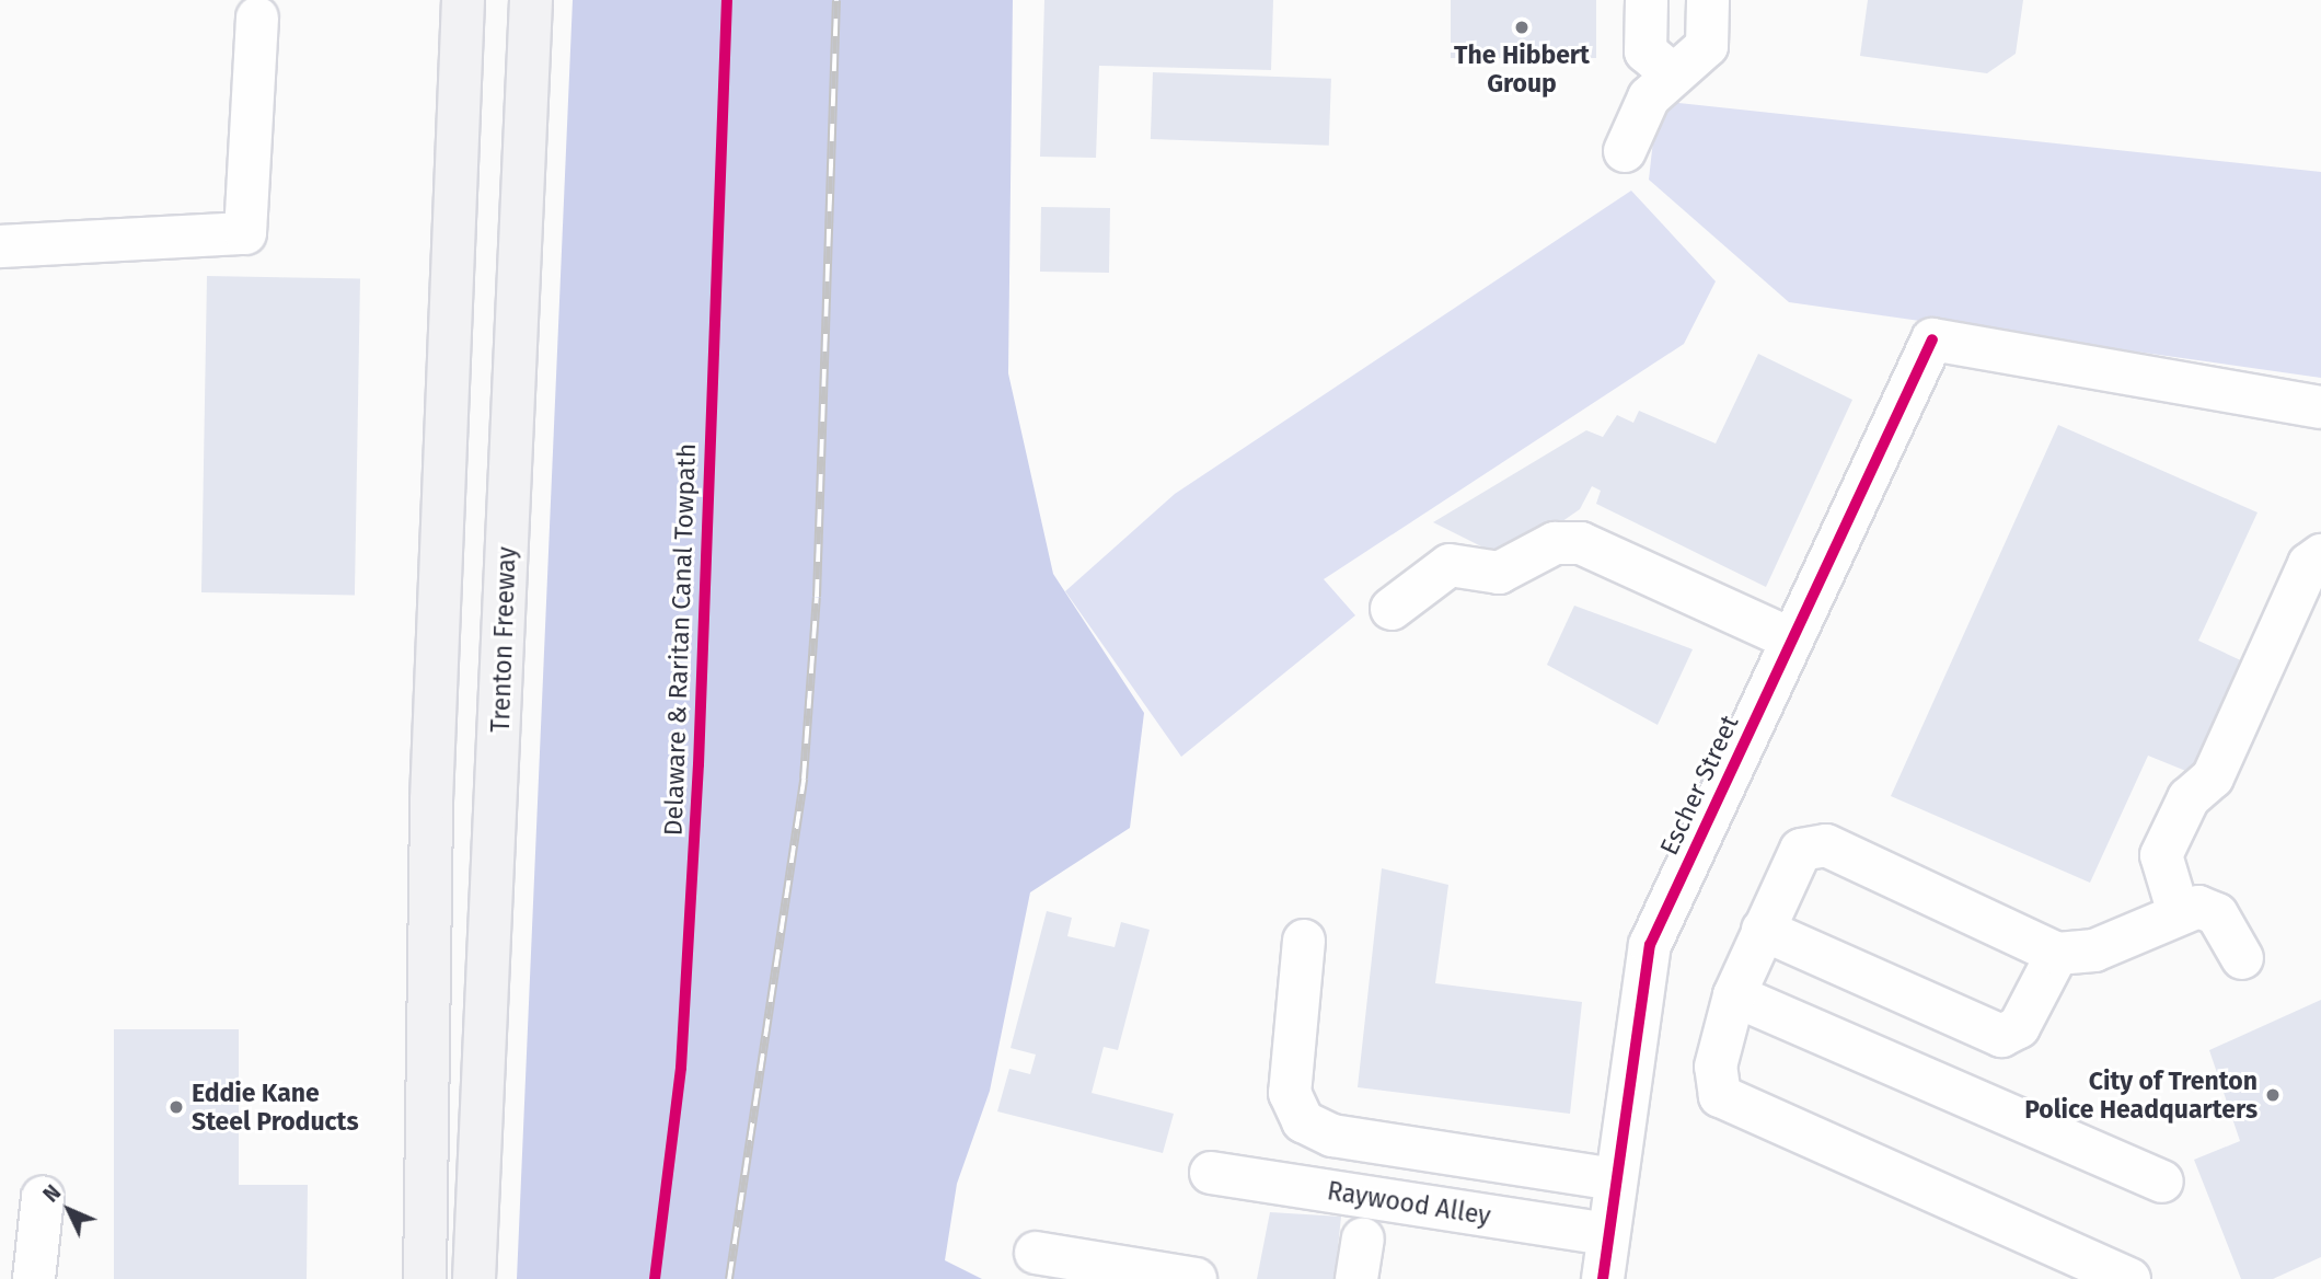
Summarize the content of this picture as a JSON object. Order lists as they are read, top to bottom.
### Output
{
  "streets": {
    "highway": ["Trenton Freeway"],
    "street": ["Escher Street", "Raywood Alley"],
    "cycle path": ["Delaware & Raritan Canal Towpath"]
  },
  "crossings": [
    ["Escher Street", "Raywood Alley"]
  ],
  "places": ["The Hibbert Group", "City of Trenton Police Headquarters", "Eddie Kane Steel Products"],
  "north": "top left"
}
